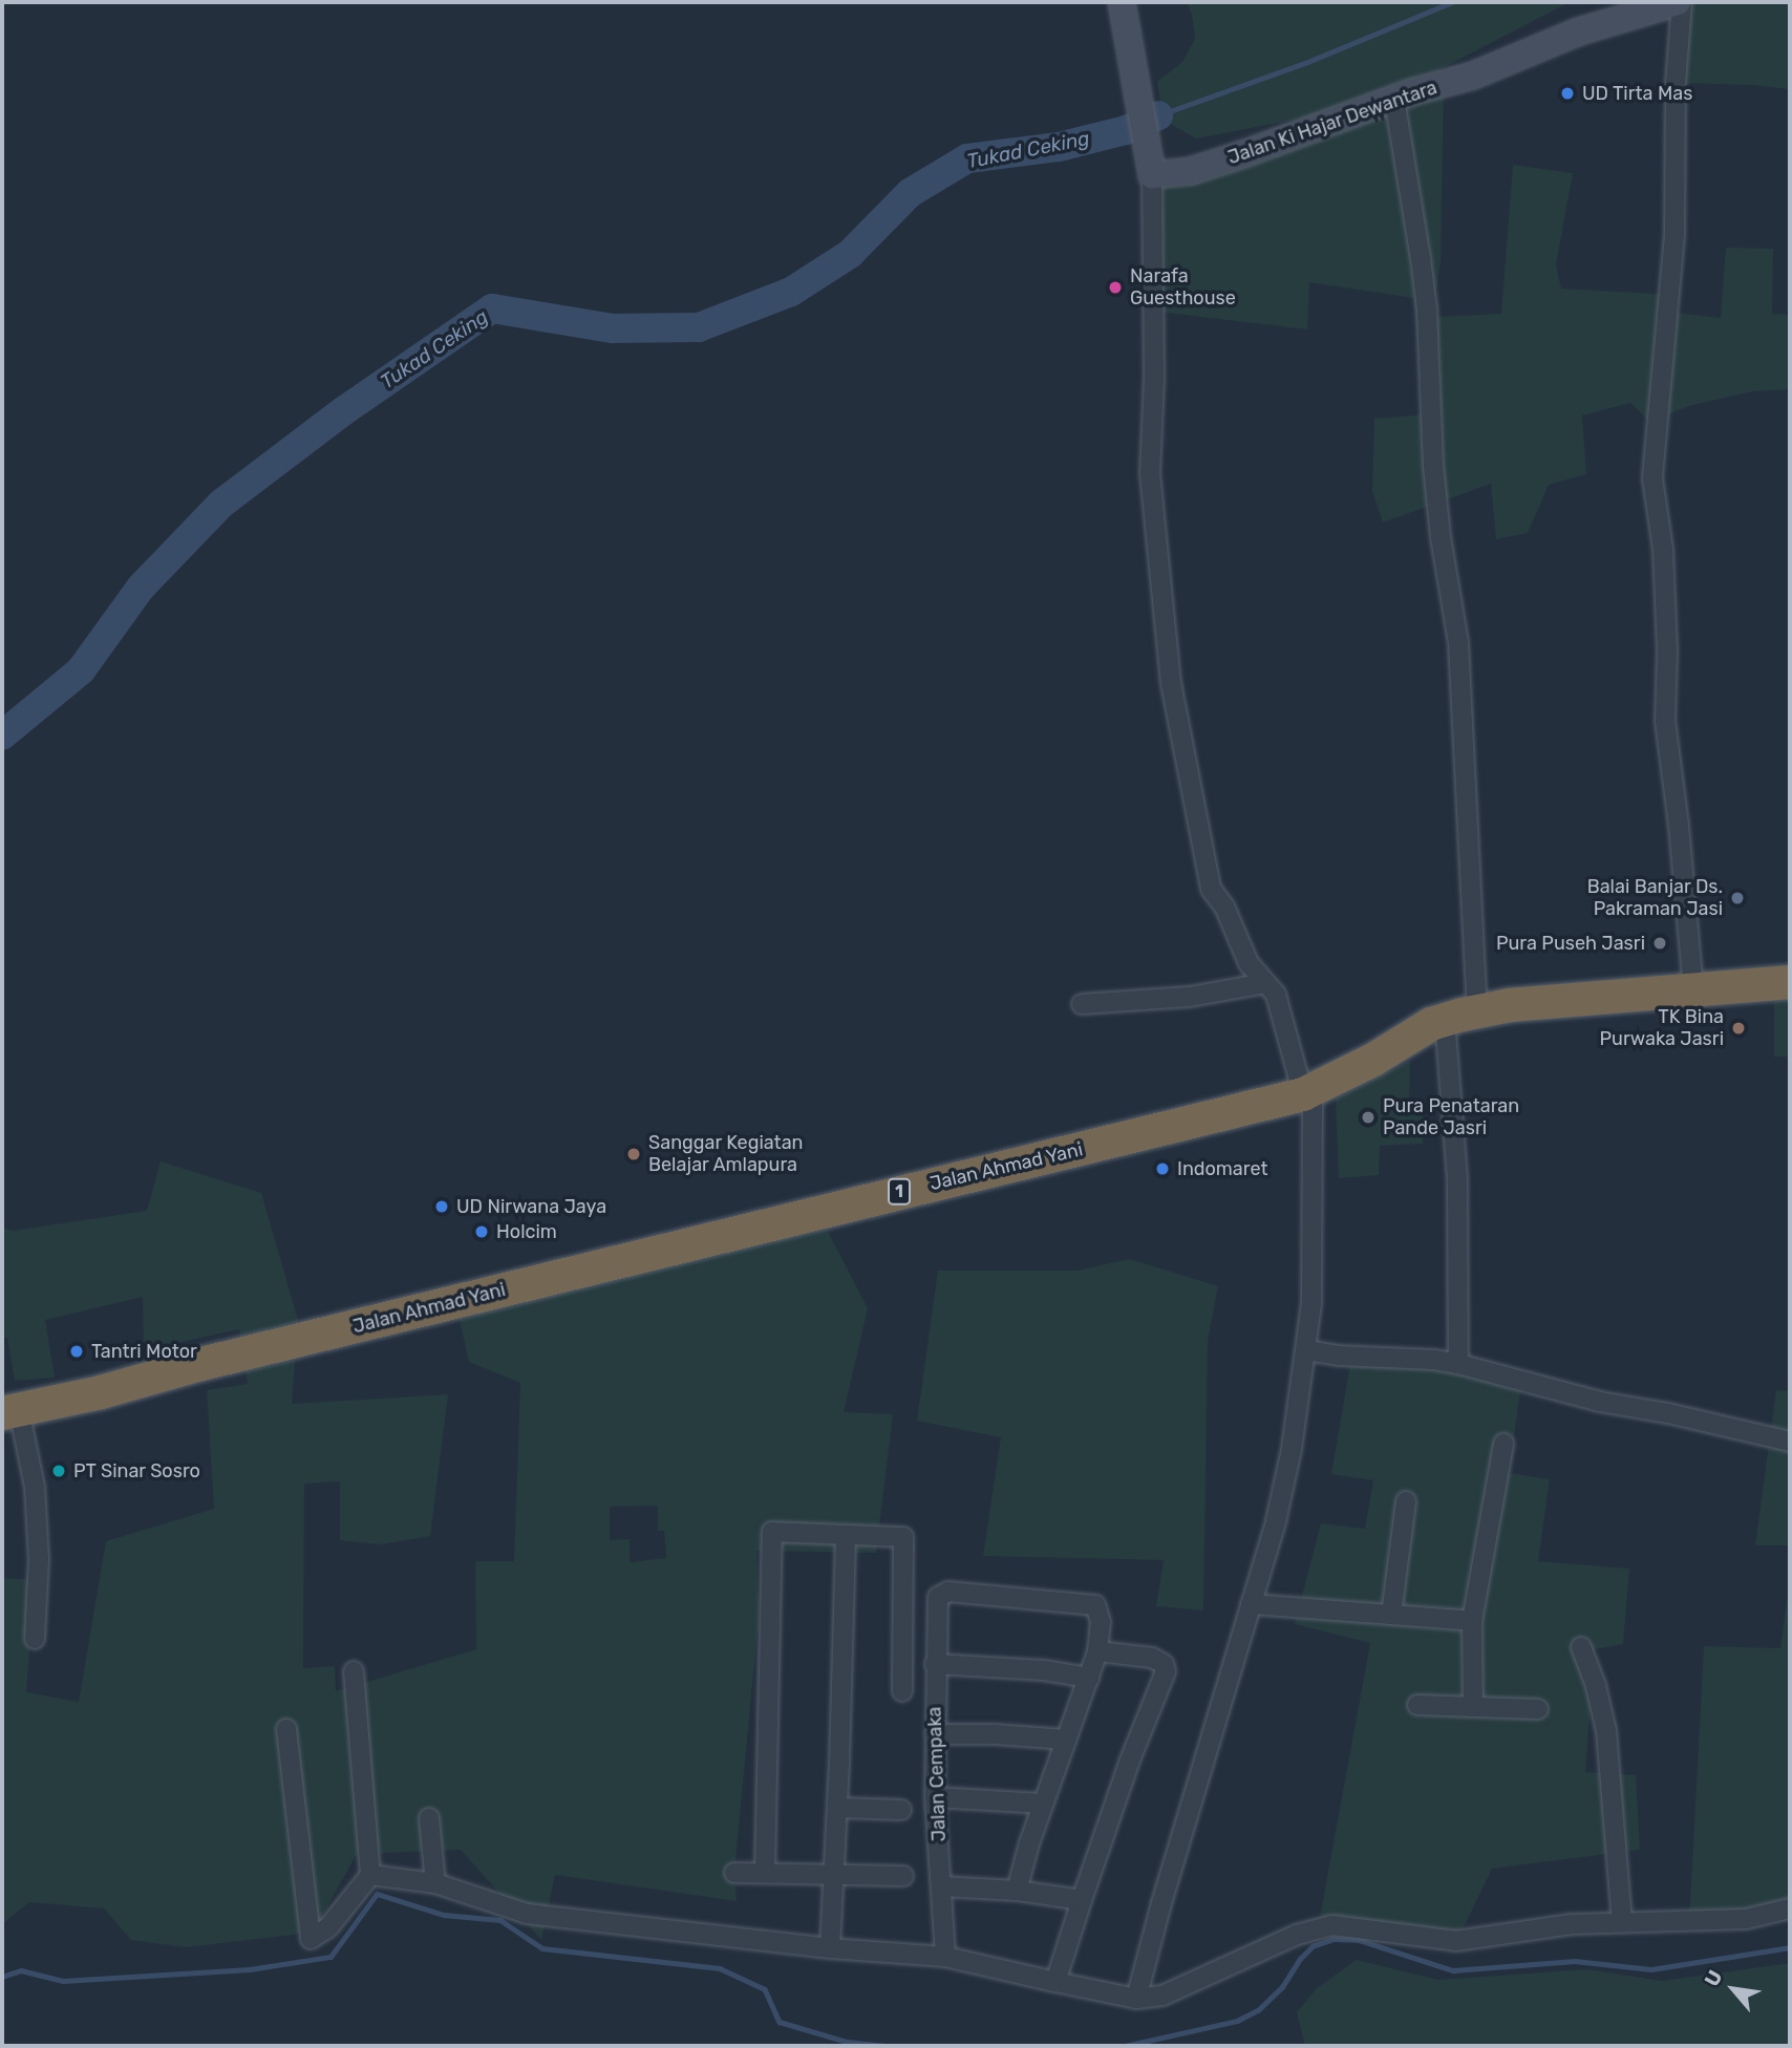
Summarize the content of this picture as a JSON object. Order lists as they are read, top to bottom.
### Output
{
  "streets": {
    "highway": ["Jalan Ahmad Yani", "1"],
    "street": ["Jalan Ki Hajar Dewantara", "Jalan Cempaka"]
  },
  "water": ["Tukad Ceking"],
  "places": [
    "UD Tirta Mas",
    "Narafa Guesthouse",
    "Balai Banjar Ds. Pakraman Jasi",
    "Pura Puseh Jasri",
    "TK Bina Purwaka Jasri",
    "Pura Penataran Pande Jasri",
    "Sanggar Kegiatan Belajar Amlapura",
    "Indomaret",
    "UD Nirwana Jaya",
    "Holcim",
    "Tantri Motor",
    "PT Sinar Sosro"
  ],
  "north": "top left"
}
